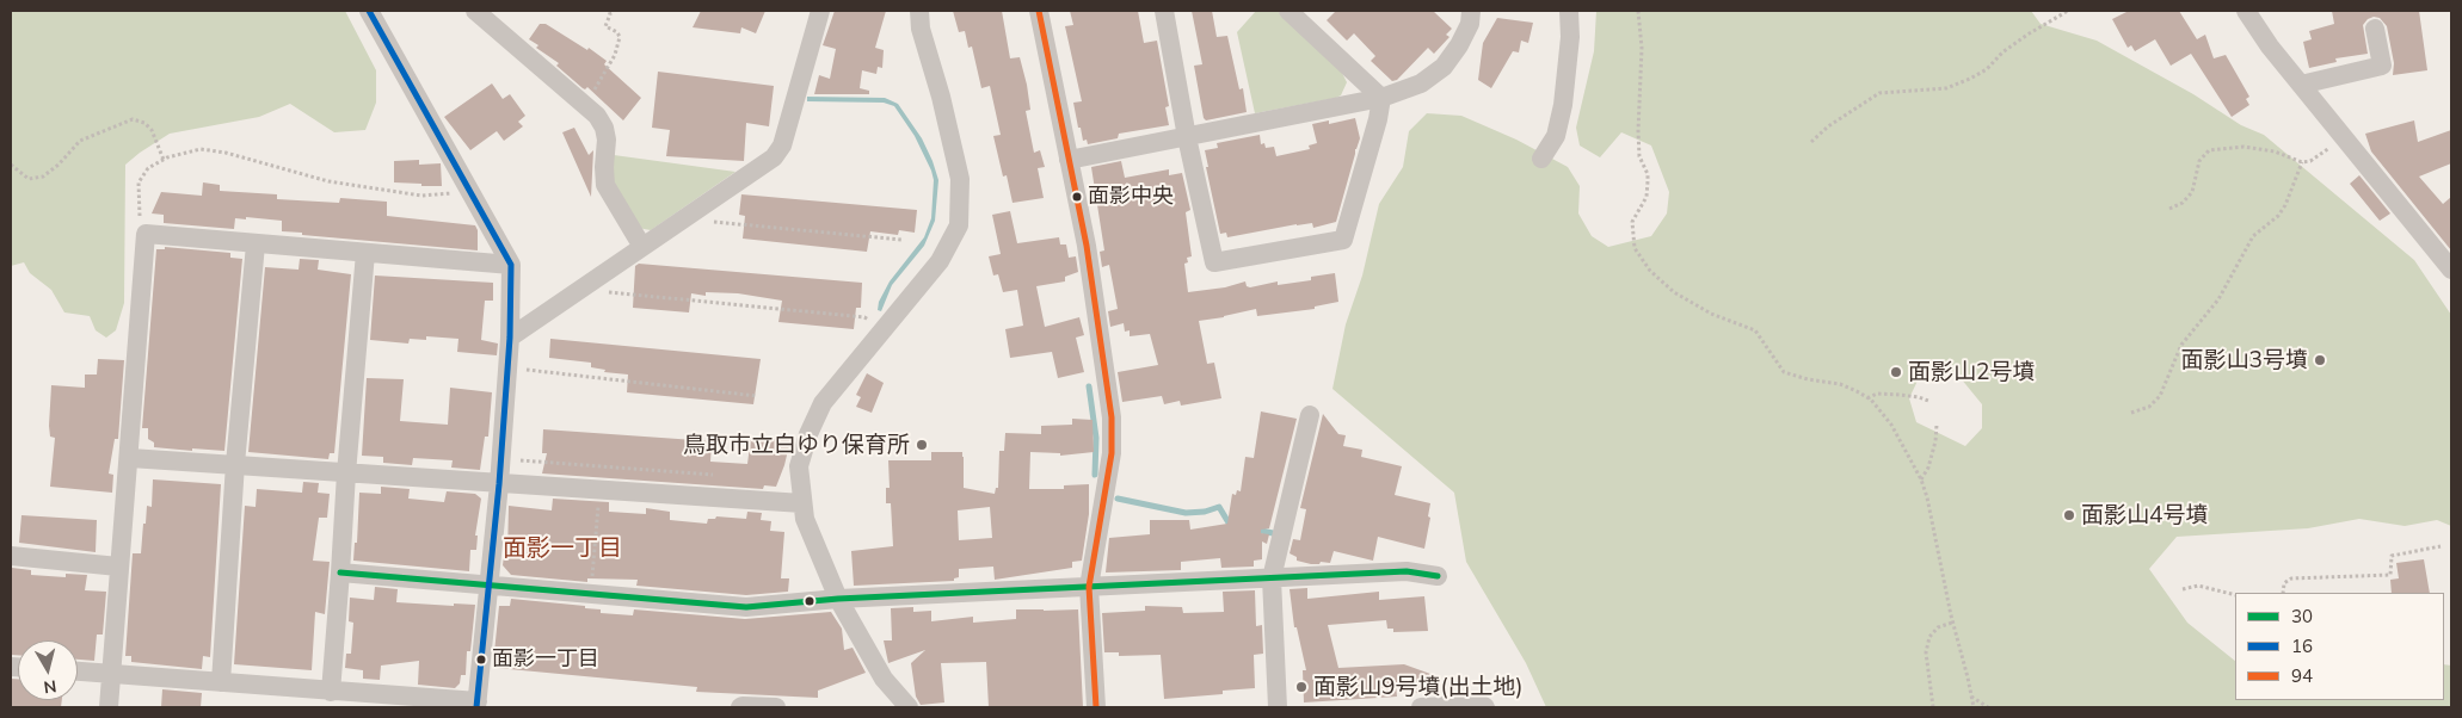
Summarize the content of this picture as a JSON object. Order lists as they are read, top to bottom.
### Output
{
  "districts": ["面影一丁目"],
  "places": [
    "面影中央",
    "面影山3号墳",
    "面影山2号墳",
    "鳥取市立白ゆり保育所",
    "面影山4号墳",
    "面影一丁目",
    "面影山9号墳(出土地)"
  ],
  "lines": ["transit line 16", "transit line 94", "transit line 30"],
  "legend": ["30", "16", "94"],
  "north": "bottom"
}
